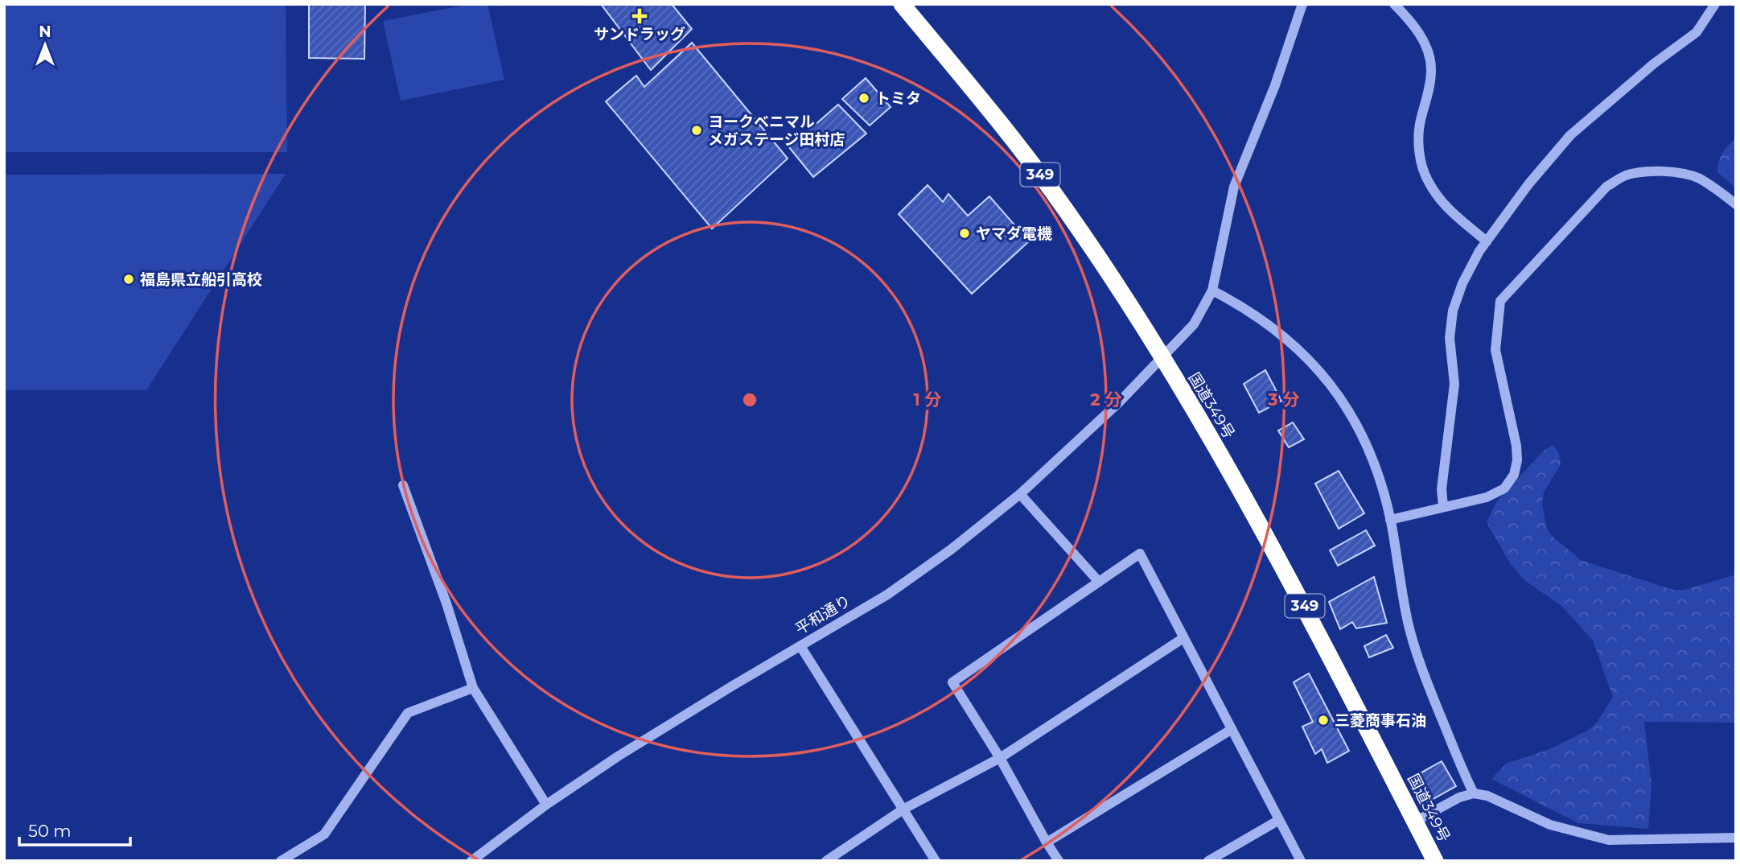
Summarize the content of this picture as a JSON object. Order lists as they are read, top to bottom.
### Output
{
  "streets": {
    "highway": ["349", "国道349号"],
    "street": ["平和通り"]
  },
  "crossings": [
    ["国道349号", "平和通り"]
  ],
  "places": {
    "health": ["サンドラッグ"],
    "other": [
      "トミタ",
      "ヨークベニマル メガステージ田村店",
      "ヤマダ電機",
      "福島県立船引高校",
      "三菱商事石油"
    ]
  },
  "scale_bar": "50 m",
  "north": "top",
  "rings": ["1 分", "2 分", "3 分"]
}
